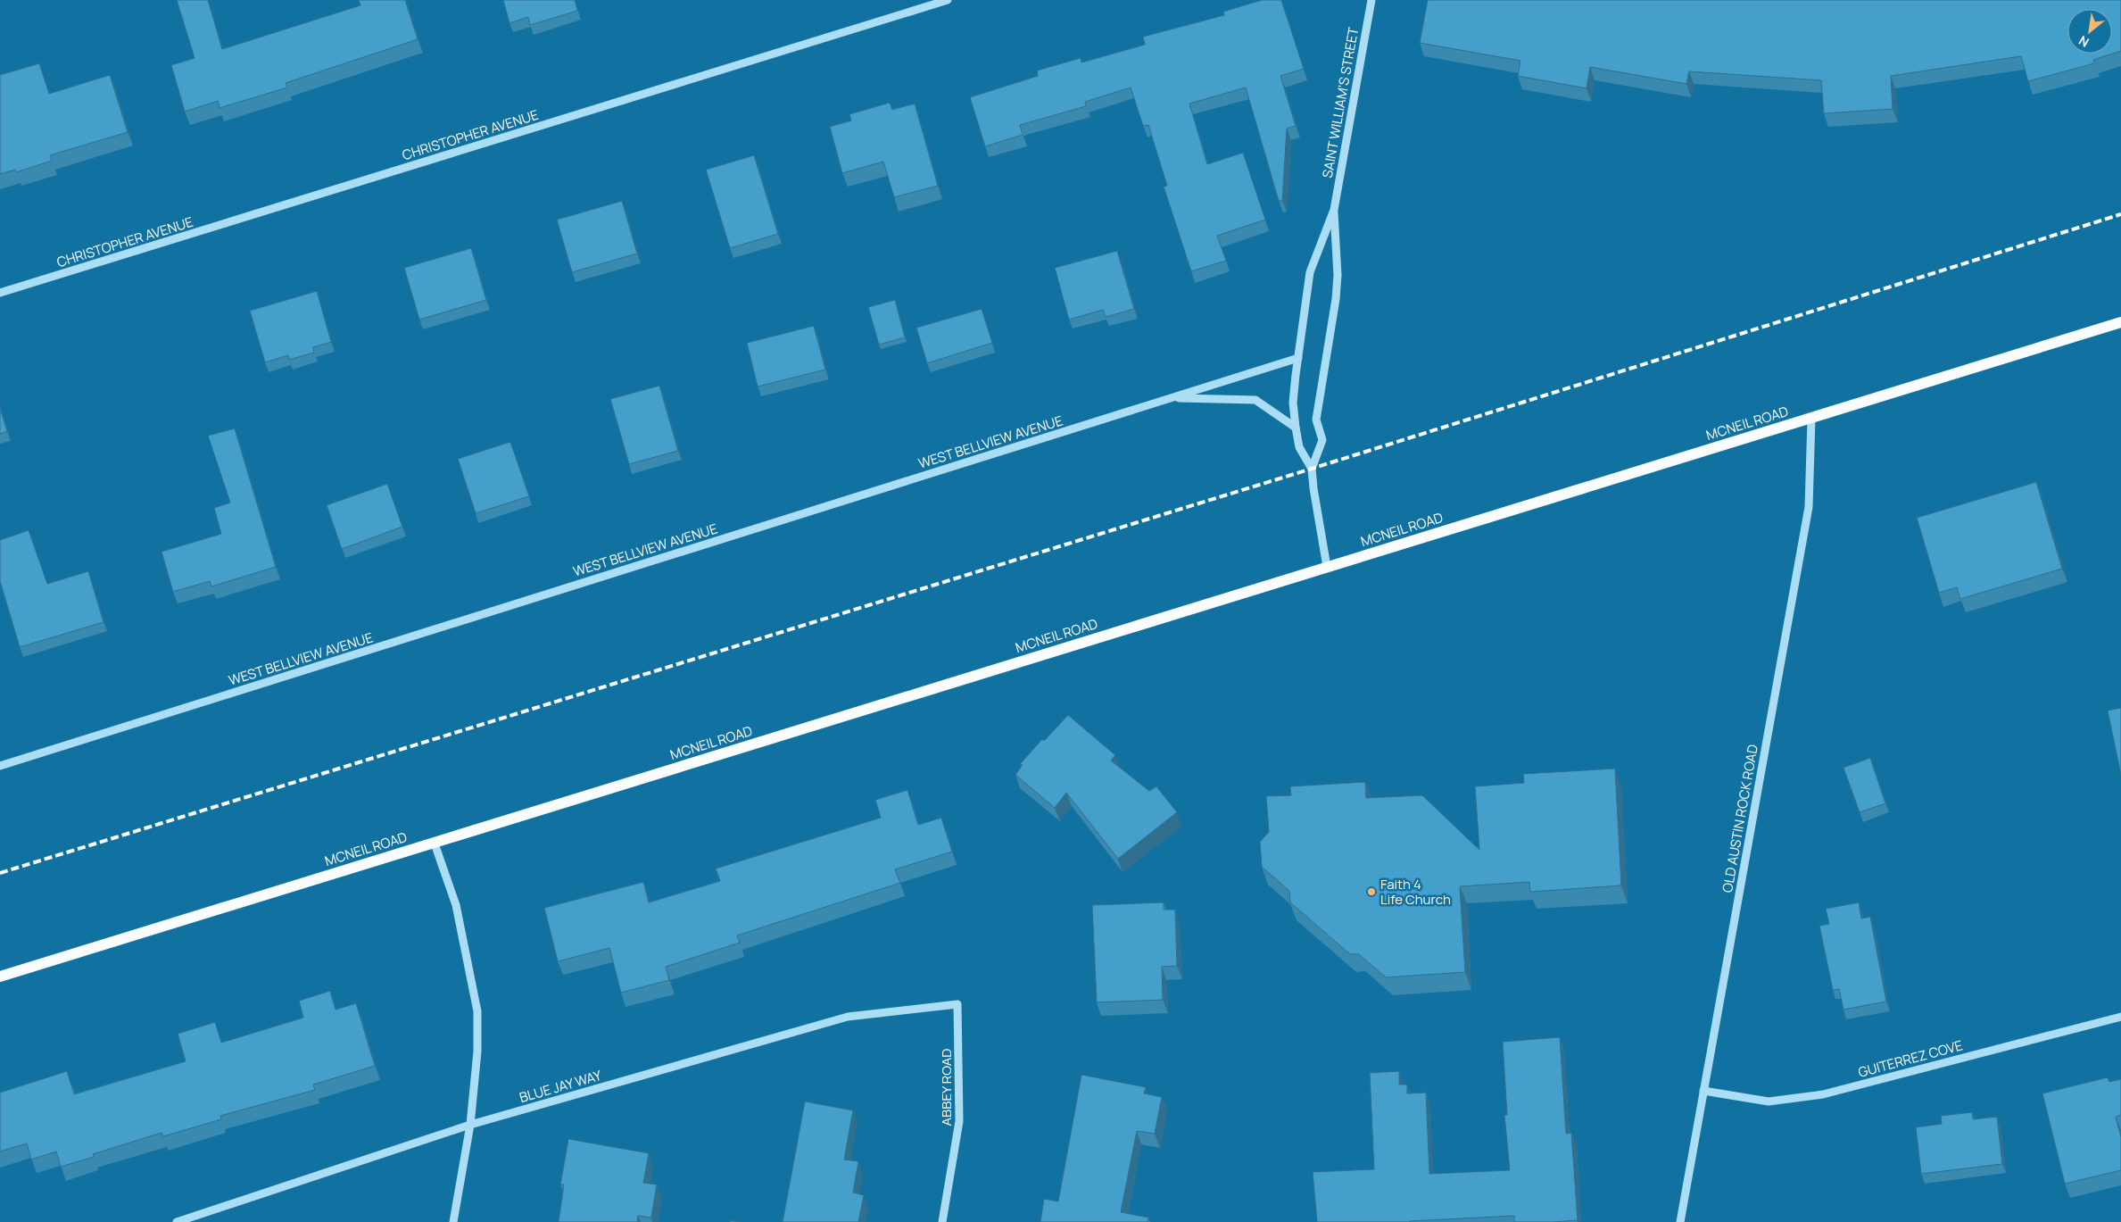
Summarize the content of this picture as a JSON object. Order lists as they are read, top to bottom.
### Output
{
  "streets": {
    "main road": ["MCNEIL ROAD"],
    "street": [
      "SAINT WILLIAM'S STREET",
      "CHRISTOPHER AVENUE",
      "WEST BELLVIEW AVENUE",
      "OLD AUSTIN ROCK ROAD",
      "GUITERREZ COVE",
      "BLUE JAY WAY",
      "ABBEY ROAD"
    ]
  },
  "crossings": [
    ["SAINT WILLIAM'S STREET", "MCNEIL ROAD"],
    ["SAINT WILLIAM'S STREET", "WEST BELLVIEW AVENUE"],
    ["MCNEIL ROAD", "OLD AUSTIN ROCK ROAD"],
    ["OLD AUSTIN ROCK ROAD", "GUITERREZ COVE"],
    ["BLUE JAY WAY", "ABBEY ROAD"]
  ],
  "places": ["Faith 4 Life Church"],
  "north": "bottom left"
}
